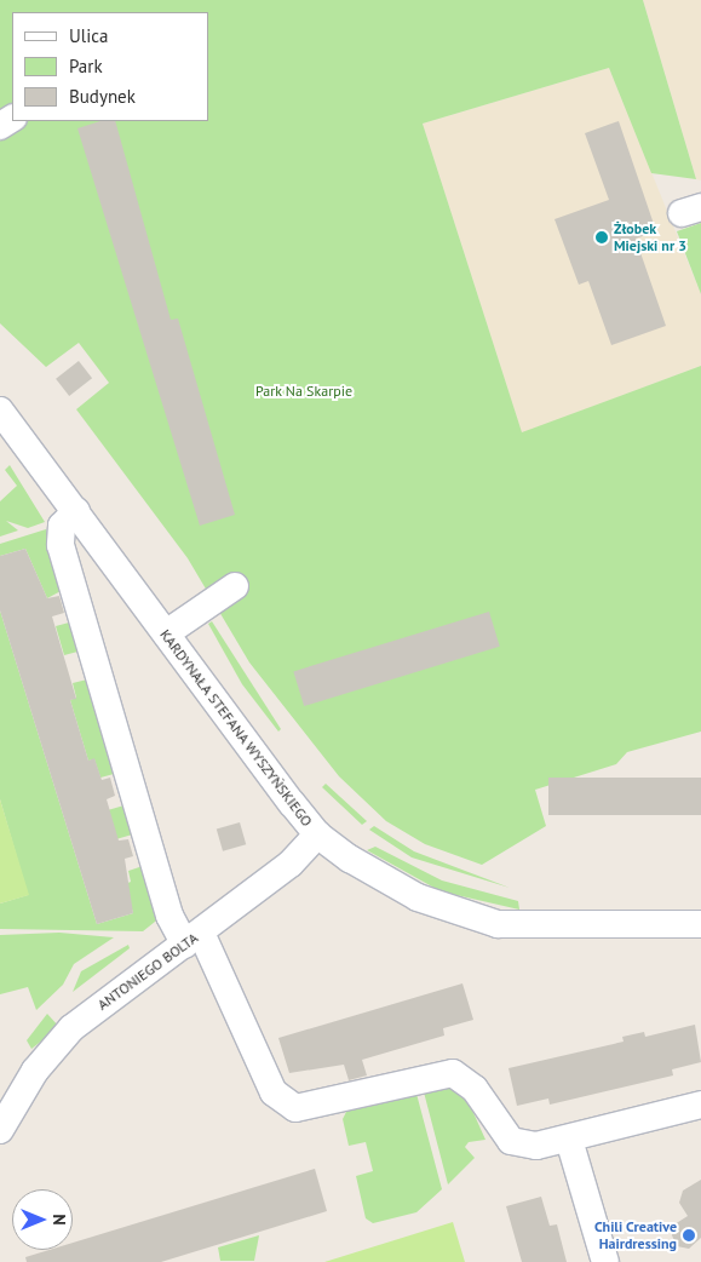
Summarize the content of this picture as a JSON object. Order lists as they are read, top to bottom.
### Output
{
  "streets": {
    "street": ["KARDYNAŁA STEFANA WYSZYŃSKIEGO", "ANTONIEGO BOLTA"]
  },
  "crossings": [
    ["KARDYNAŁA STEFANA WYSZYŃSKIEGO", "ANTONIEGO BOLTA"]
  ],
  "parks": ["Park Na Skarpie"],
  "places": ["Żłobek Miejski nr 3", "Chili Creative Hairdressing"],
  "legend": ["Ulica", "Park", "Budynek"],
  "north": "right"
}
